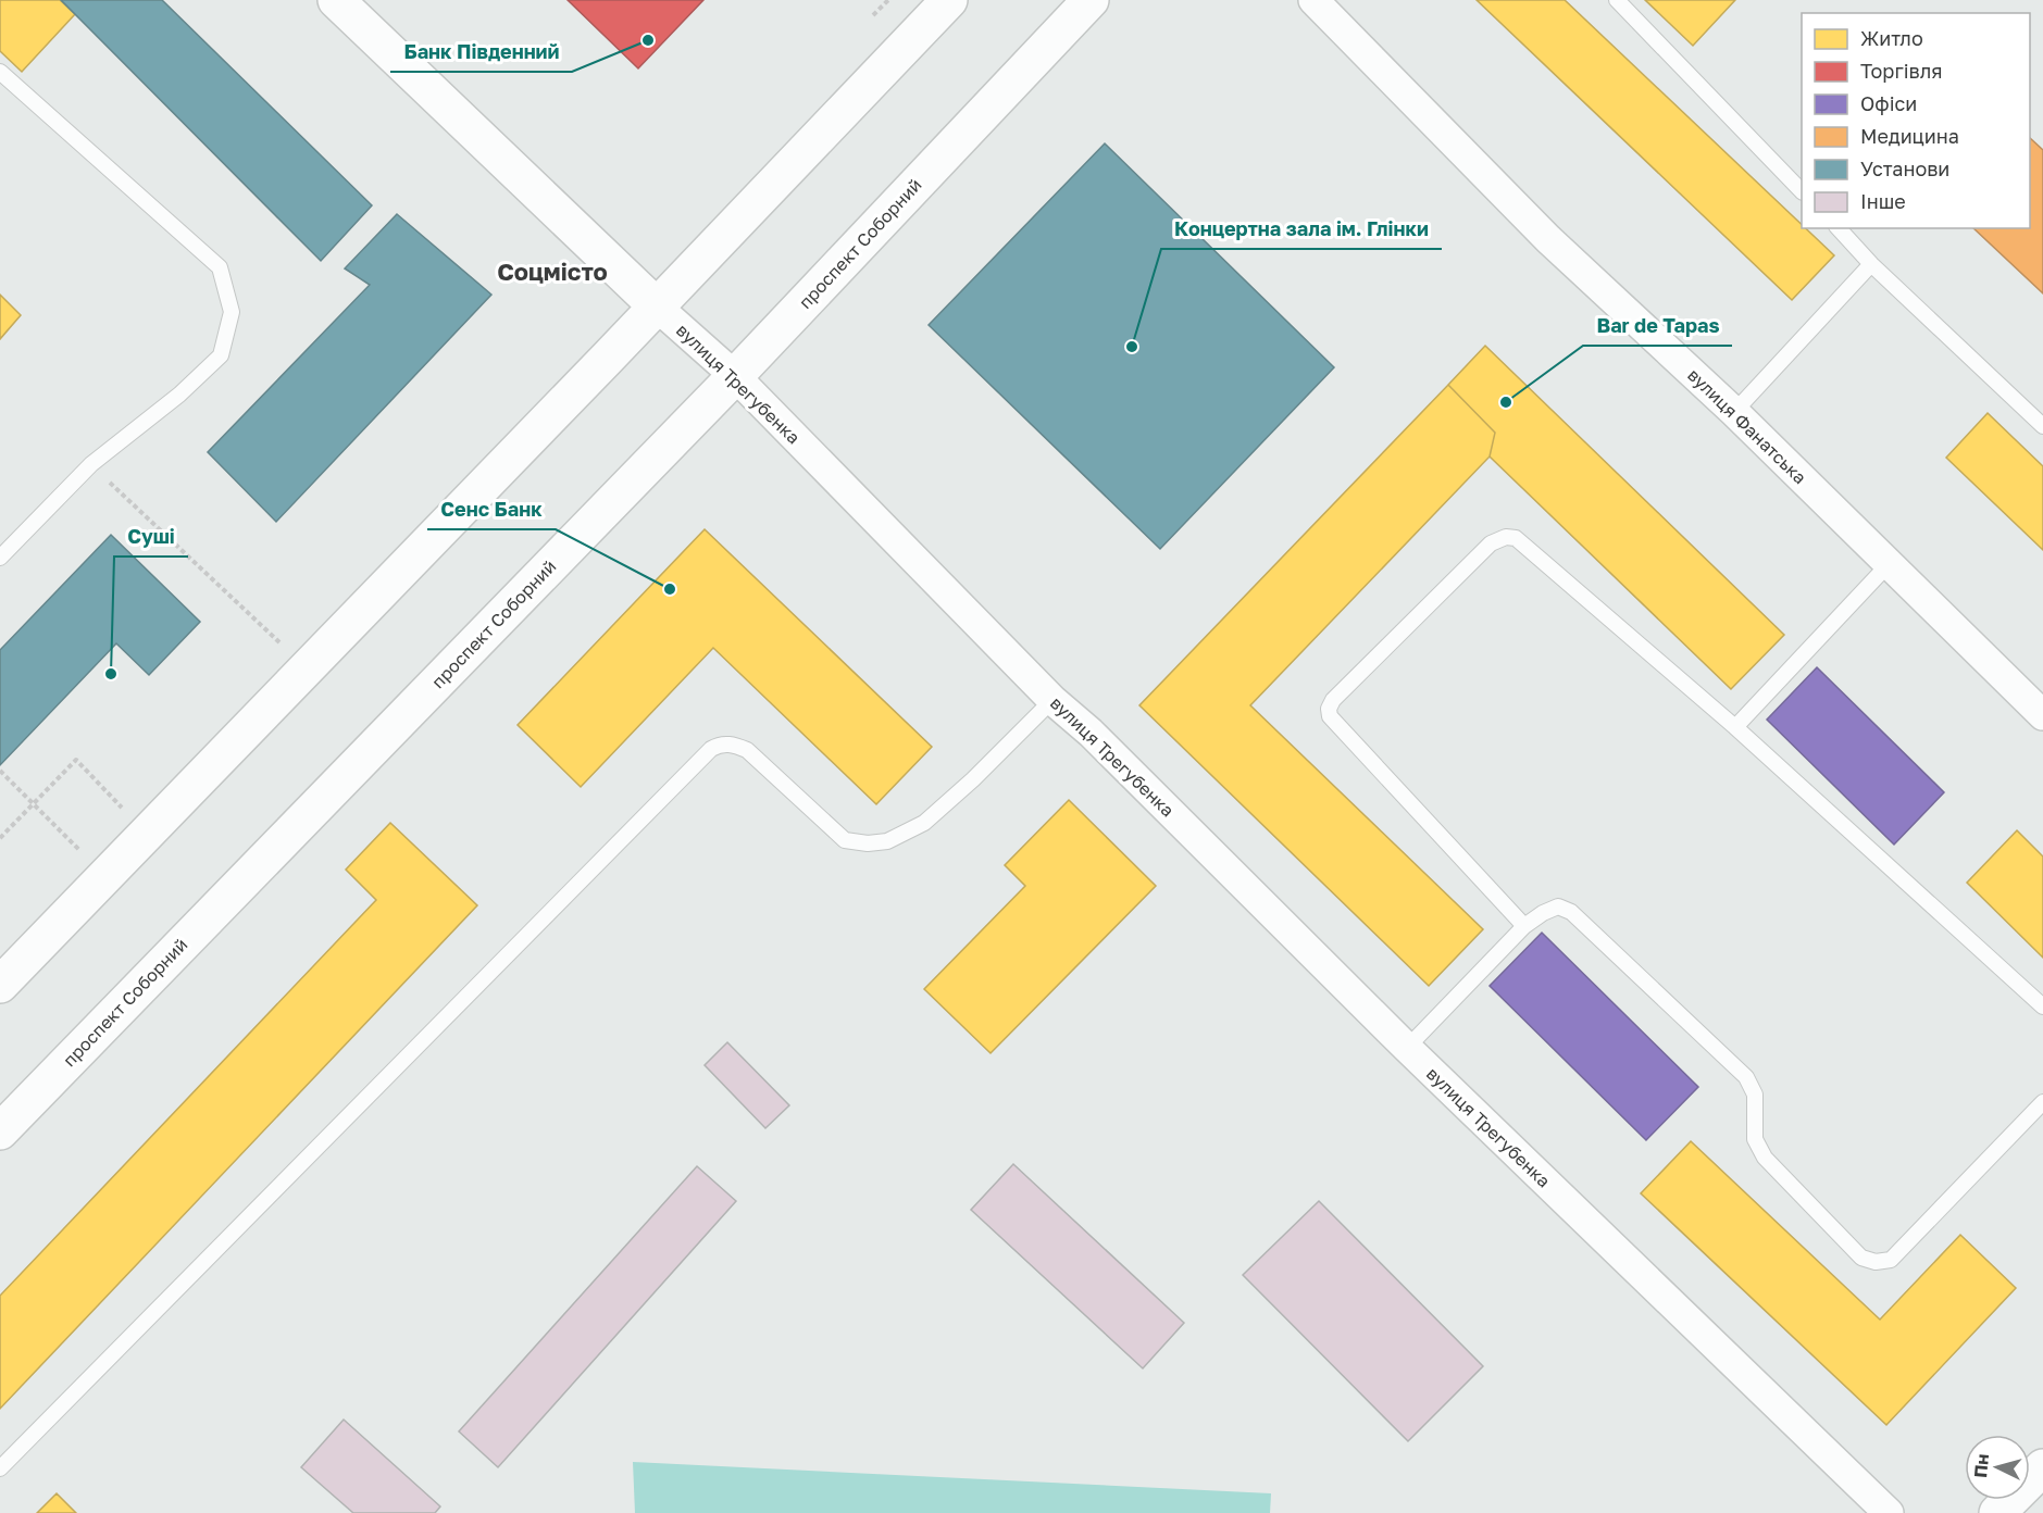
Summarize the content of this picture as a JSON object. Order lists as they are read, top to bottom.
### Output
{
  "streets": {
    "main road": ["проспект Соборний", "вулиця Трегубенка"],
    "street": ["вулиця Фанатська"]
  },
  "crossings": [
    ["проспект Соборний", "вулиця Трегубенка"]
  ],
  "districts": ["Соцмісто"],
  "places": [
    "Банк Південний",
    "Концертна зала ім. Глінки",
    "Bar de Tapas",
    "Сенс Банк",
    "Суші"
  ],
  "legend": [
    "Житло",
    "Торгівля",
    "Офіси",
    "Медицина",
    "Установи",
    "Інше"
  ],
  "north": "left"
}
